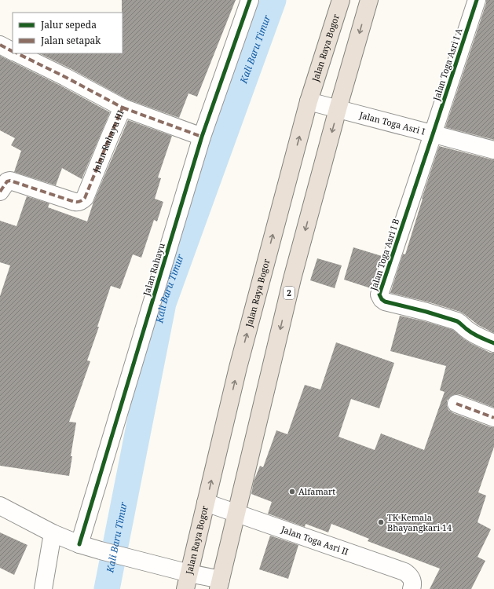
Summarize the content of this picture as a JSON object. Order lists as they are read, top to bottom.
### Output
{
  "streets": {
    "highway": ["Jalan Raya Bogor", "2"],
    "street": [
      "Jalan Toga Asri I A",
      "Jalan Toga Asri I",
      "Jalan Rahayu III",
      "Jalan Toga Asri I B",
      "Jalan Rahayu",
      "Jalan Toga Asri II"
    ]
  },
  "crossings": [
    ["Jalan Raya Bogor", "Jalan Toga Asri I"],
    ["Jalan Raya Bogor", "Jalan Toga Asri II"],
    ["Jalan Toga Asri I A", "Jalan Toga Asri I"],
    ["Jalan Toga Asri I A", "Jalan Toga Asri I B"],
    ["Jalan Toga Asri I", "Jalan Toga Asri I B"],
    ["Jalan Toga Asri I", "2"],
    ["2", "Jalan Toga Asri II"]
  ],
  "water": ["Kali Baru Timur"],
  "places": ["Alfamart", "TK Kemala Bhayangkari 14"],
  "legend": ["Jalur sepeda", "Jalan setapak"]
}
